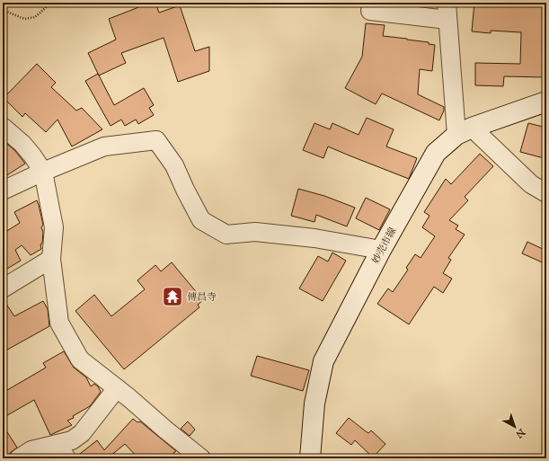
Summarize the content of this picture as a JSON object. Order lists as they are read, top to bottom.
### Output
{
  "streets": {
    "main road": ["妙売市線"]
  },
  "places": {
    "temple": ["傳昌寺"]
  },
  "north": "bottom right"
}
